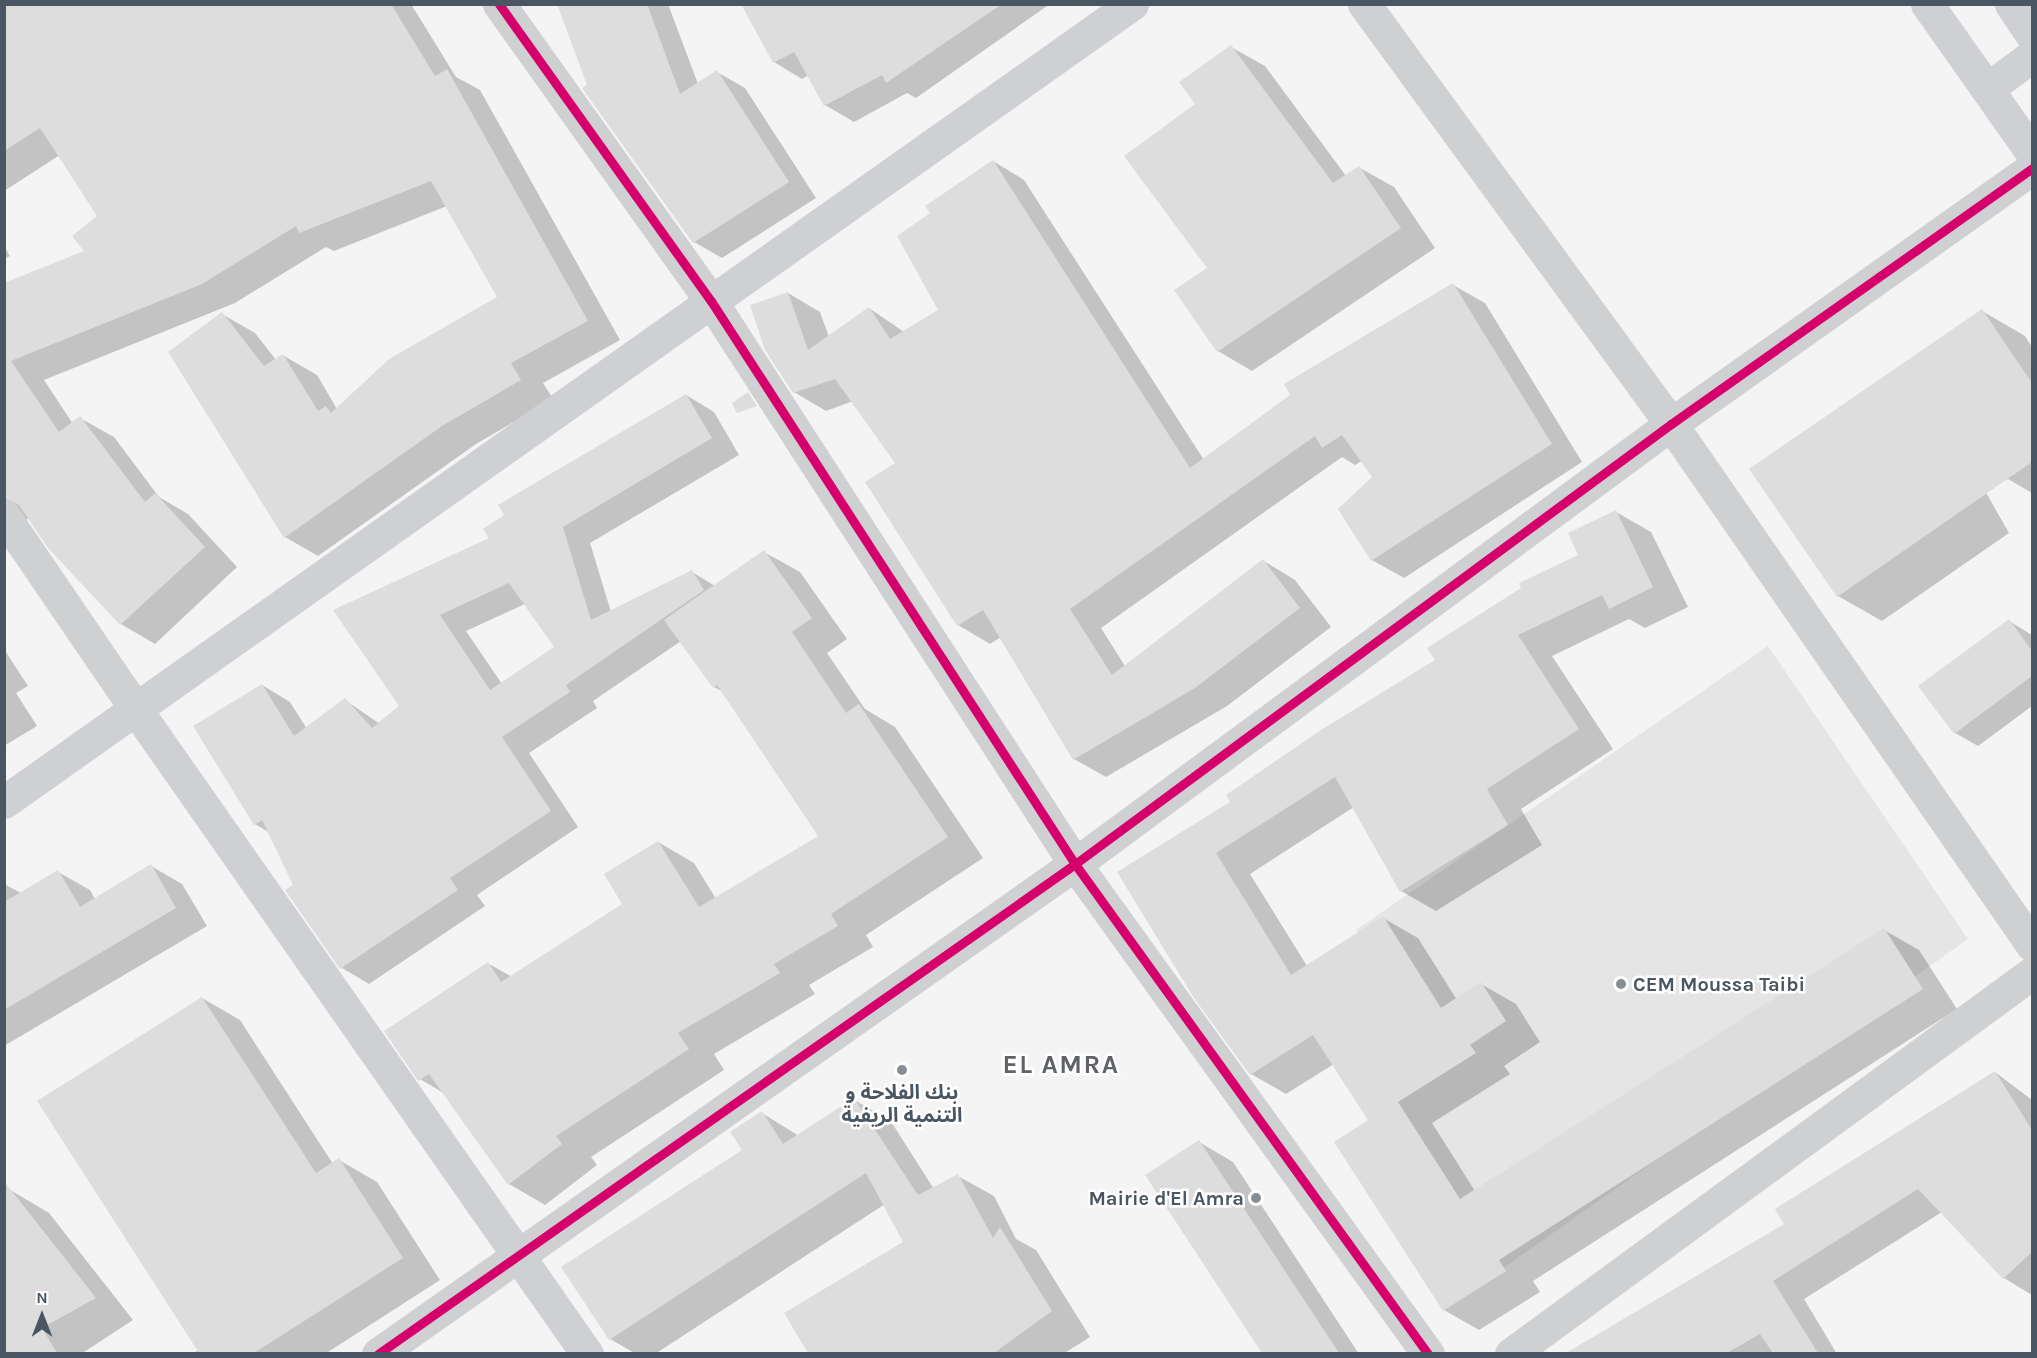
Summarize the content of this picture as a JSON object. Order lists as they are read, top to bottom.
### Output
{
  "districts": ["EL AMRA"],
  "places": ["CEM Moussa Taibi", "بنك الفلاحة و التنمية الريفية", "Mairie d'El Amra"],
  "north": "top"
}
